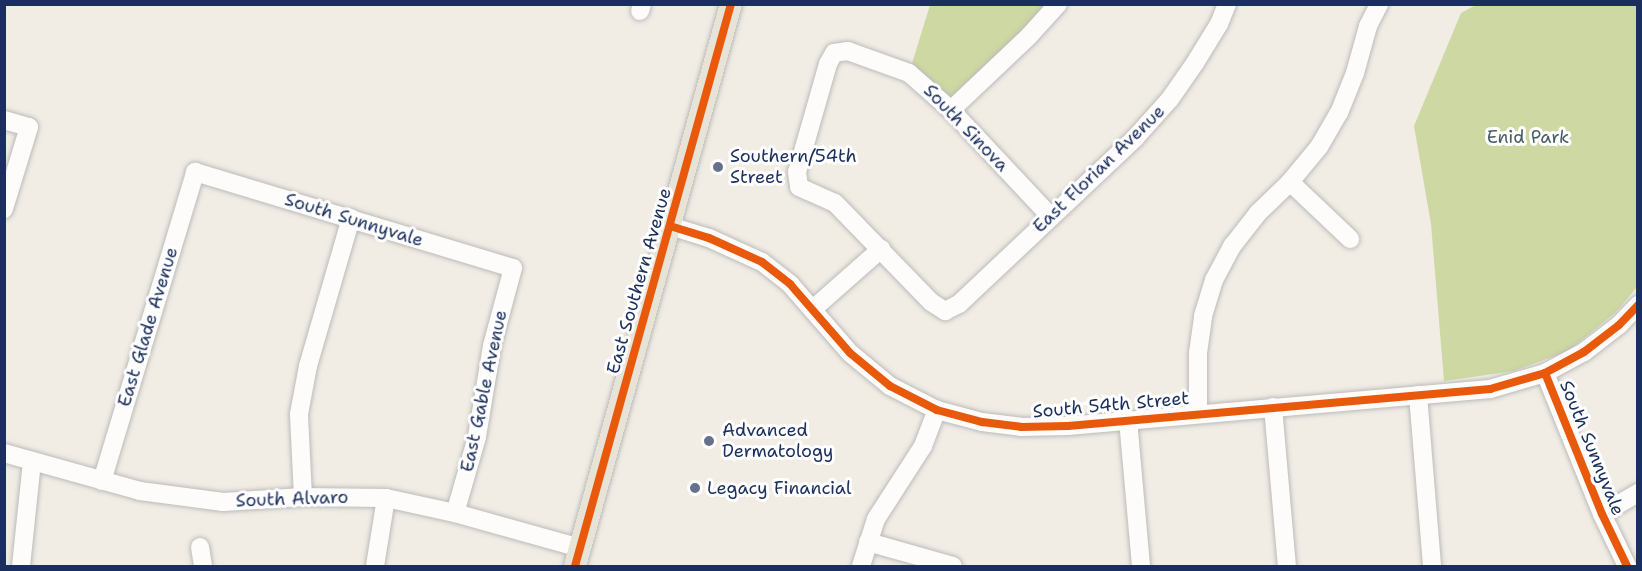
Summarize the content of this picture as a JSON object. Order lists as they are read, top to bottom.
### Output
{
  "streets": {
    "main road": ["East Southern Avenue"],
    "street": [
      "South Sinova",
      "East Florian Avenue",
      "South Sunnyvale",
      "East Glade Avenue",
      "East Gable Avenue",
      "South 54th Street",
      "South Alvaro"
    ]
  },
  "crossings": [
    ["South Sinova", "East Florian Avenue"],
    ["South Sunnyvale", "East Glade Avenue"],
    ["South Sunnyvale", "East Gable Avenue"],
    ["South Sunnyvale", "South 54th Street"],
    ["East Southern Avenue", "South 54th Street"],
    ["East Southern Avenue", "South Alvaro"],
    ["East Glade Avenue", "South Alvaro"],
    ["East Gable Avenue", "South Alvaro"]
  ],
  "parks": ["Enid Park"],
  "places": ["Southern/54th Street", "Advanced Dermatology", "Legacy Financial"]
}
